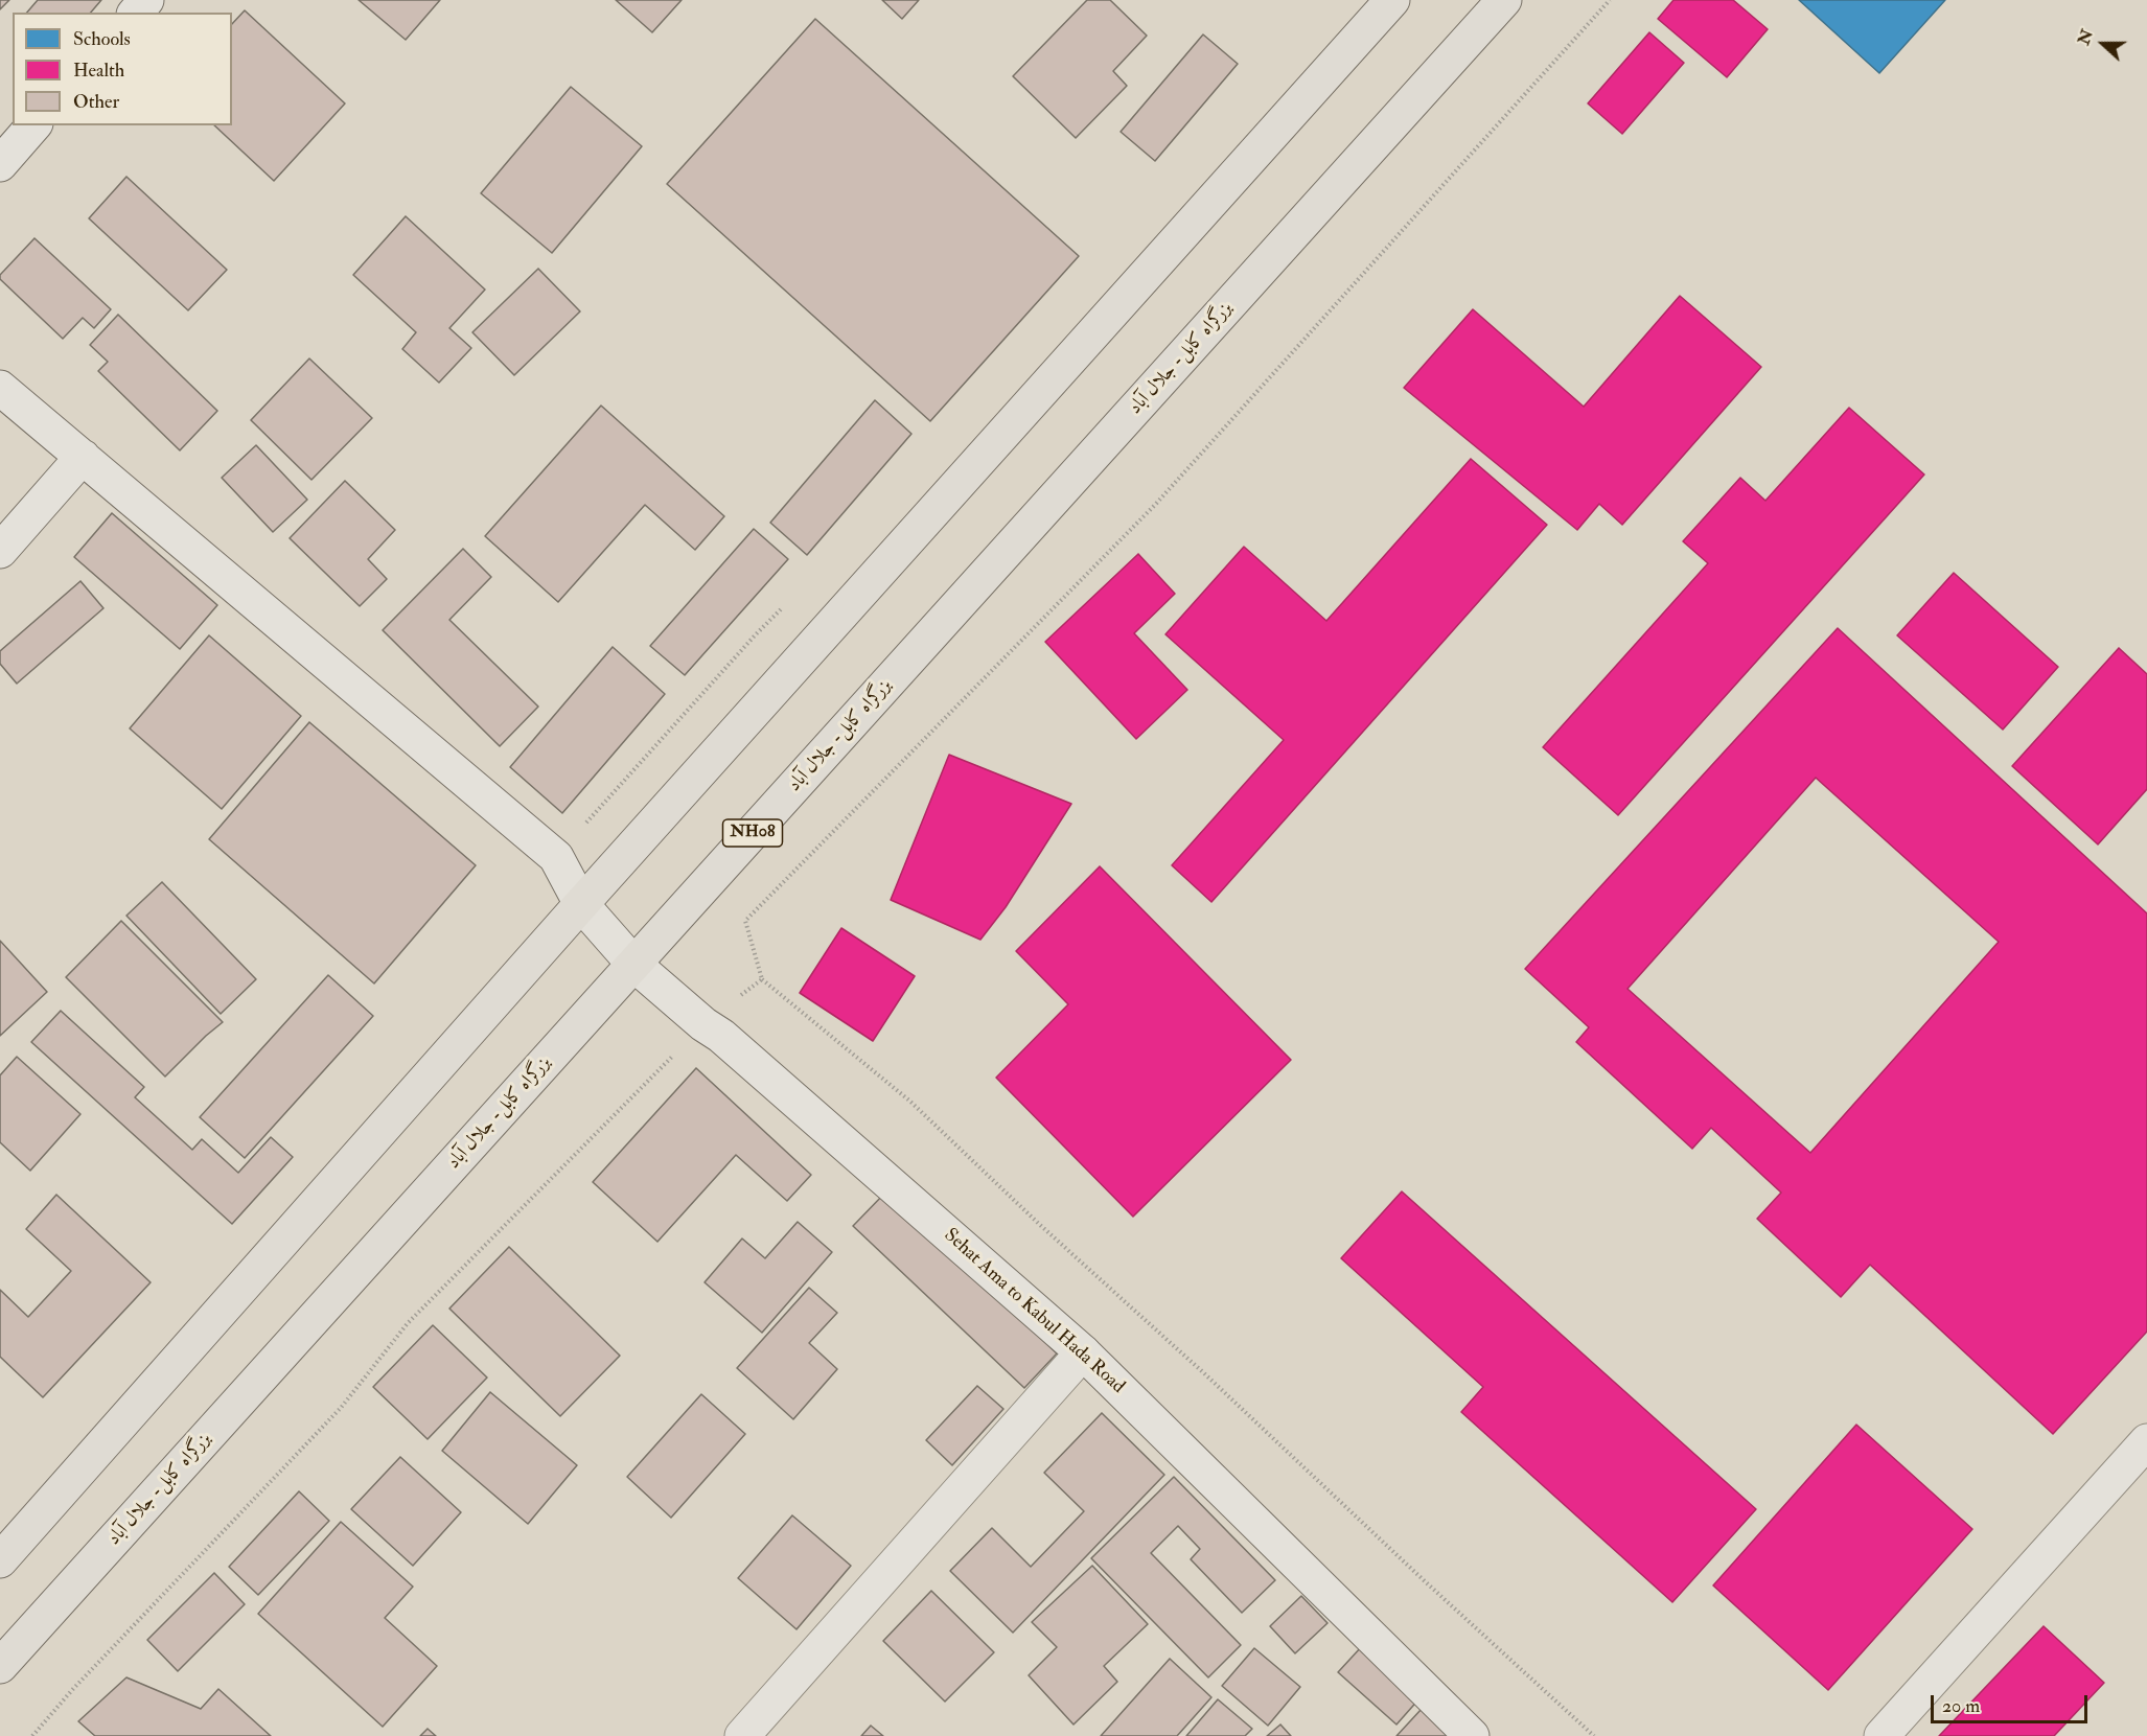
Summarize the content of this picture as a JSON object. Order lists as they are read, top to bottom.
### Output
{
  "streets": {
    "highway": ["بزرگراه کابل- جلال آباد", "NH08"],
    "street": ["Sehat Ama to Kabul Hada Road"]
  },
  "crossings": [
    ["بزرگراه کابل- جلال آباد", "Sehat Ama to Kabul Hada Road"]
  ],
  "legend": ["Schools", "Health", "Other"],
  "scale_bar": "20 m",
  "north": "left"
}
